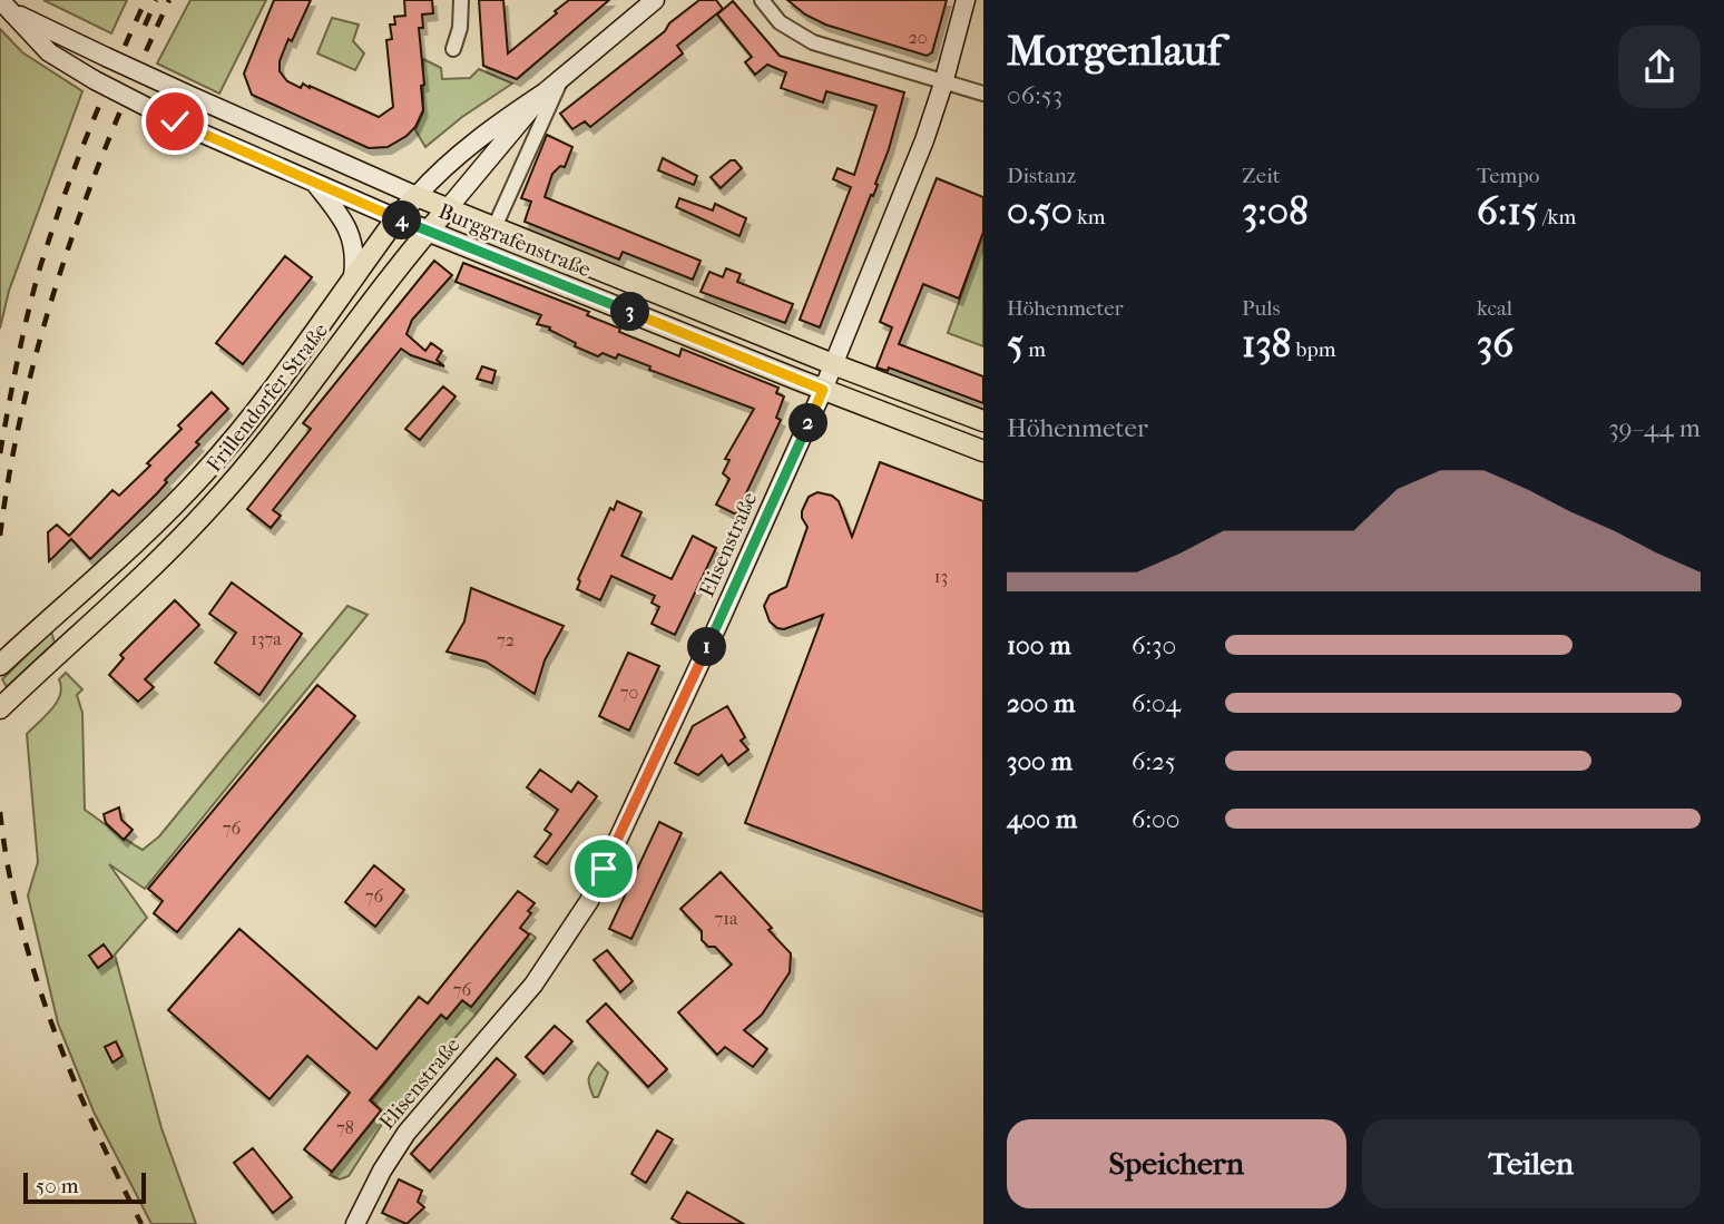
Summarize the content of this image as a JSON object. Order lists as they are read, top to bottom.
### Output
{
  "streets": {
    "main road": ["Burggrafenstraße", "Frillendorfer Straße"],
    "street": ["Elisenstraße"]
  },
  "crossings": [
    ["Burggrafenstraße", "Frillendorfer Straße"],
    ["Burggrafenstraße", "Elisenstraße"]
  ],
  "house_numbers": [
    "20",
    "13",
    "137a",
    "72",
    "70",
    "76",
    "76",
    "71a",
    "76",
    "78"
  ],
  "scale_bar": "50 m",
  "page": {
    "heading": ["Morgenlauf", "06:53"],
    "stats": [
      ["Distanz", "0.50 km"],
      ["Zeit", "3:08"],
      ["Tempo", "6:15 /km"],
      ["Höhenmeter", "5 m"],
      ["Puls", "138 bpm"],
      ["kcal", "36"]
    ],
    "pins": [
      "4",
      "3",
      "2",
      "1"
    ],
    "chart": ["Höhenmeter", "39–44 m"],
    "list": [
      {
        "name": "100 m",
        "note": "6:30"
      },
      {
        "name": "200 m",
        "note": "6:04"
      },
      {
        "name": "300 m",
        "note": "6:25"
      },
      {
        "name": "400 m",
        "note": "6:00"
      }
    ],
    "buttons": ["Speichern", "Teilen"],
    "scale": "50 m"
  }
}
